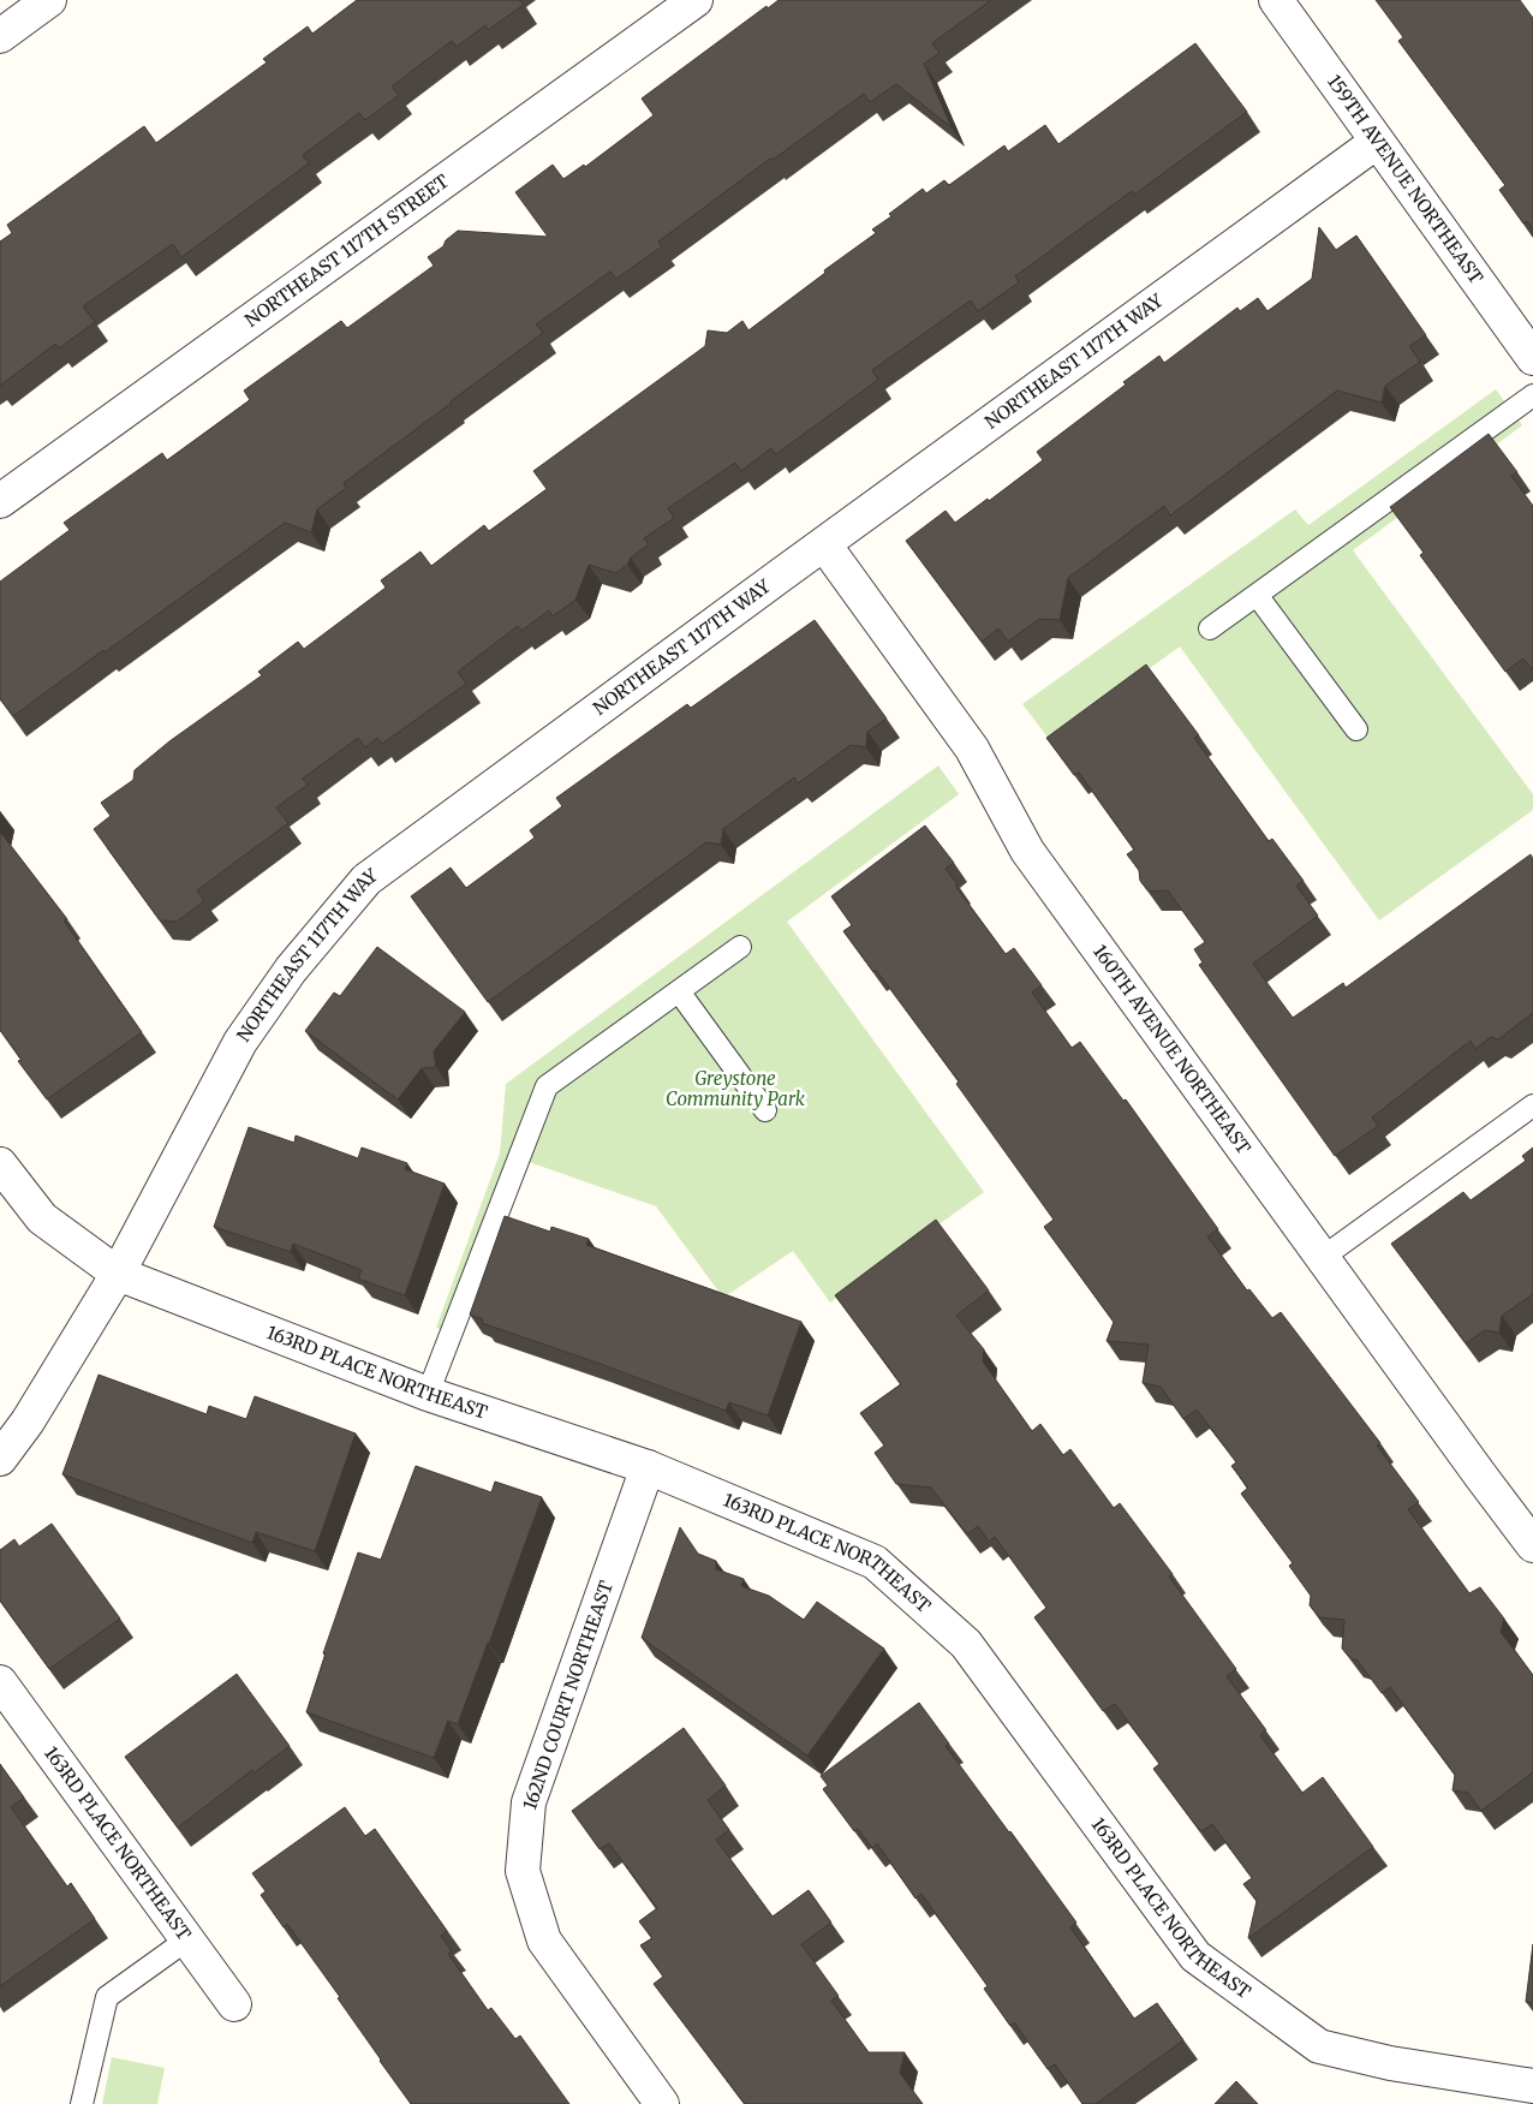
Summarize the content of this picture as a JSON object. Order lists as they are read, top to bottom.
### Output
{
  "streets": {
    "street": [
      "159TH AVENUE NORTHEAST",
      "NORTHEAST 117TH STREET",
      "NORTHEAST 117TH WAY",
      "160TH AVENUE NORTHEAST",
      "163RD PLACE NORTHEAST",
      "162ND COURT NORTHEAST"
    ]
  },
  "crossings": [
    ["159TH AVENUE NORTHEAST", "NORTHEAST 117TH WAY"],
    ["NORTHEAST 117TH WAY", "160TH AVENUE NORTHEAST"],
    ["NORTHEAST 117TH WAY", "163RD PLACE NORTHEAST"],
    ["163RD PLACE NORTHEAST", "162ND COURT NORTHEAST"]
  ],
  "parks": ["Greystone Community Park"]
}
